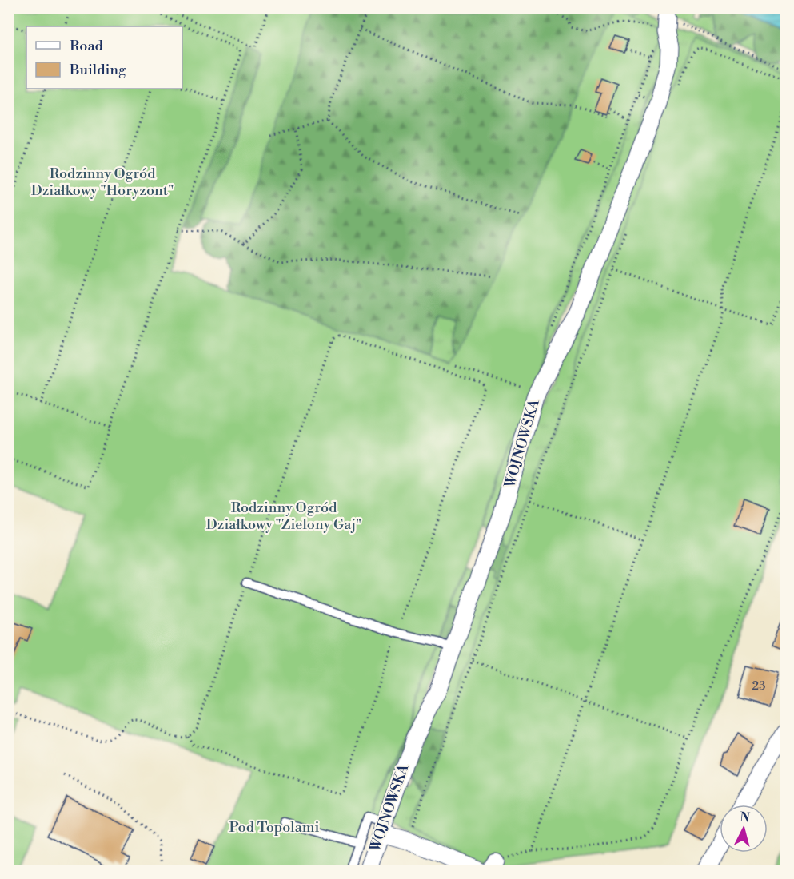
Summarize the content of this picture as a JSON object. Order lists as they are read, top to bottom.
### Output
{
  "streets": {
    "street": ["WOJNOWSKA"]
  },
  "parks": ["Rodzinny Ogród Działkowy \"Horyzont\"", "Rodzinny Ogród Działkowy \"Zielony Gaj\"", "Pod Topolami"],
  "house_numbers": ["23"],
  "legend": ["Road", "Building"],
  "north": "top"
}
